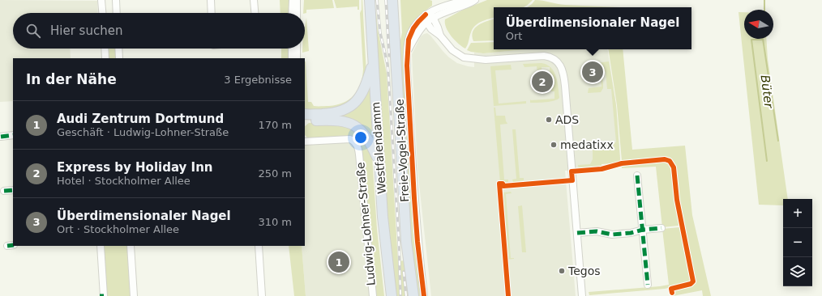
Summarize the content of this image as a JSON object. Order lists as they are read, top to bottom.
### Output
{
  "streets": {
    "highway": ["Westfalendamm"],
    "street": ["Freie-Vogel-Straße", "Ludwig-Lohner-Straße"]
  },
  "water": ["Büter"],
  "places": ["ADS", "medatixx", "Tegos"],
  "north": "left",
  "page": {
    "popup": ["Überdimensionaler Nagel", "Ort"],
    "search": "Hier suchen",
    "heading": ["In der Nähe", "3 Ergebnisse"],
    "pins": ["3", "2", "1"],
    "list": [
      {
        "mark": "1",
        "name": "Audi Zentrum Dortmund",
        "note": "Geschäft · Ludwig-Lohner-Straße",
        "value": "170 m"
      },
      {
        "mark": "2",
        "name": "Express by Holiday Inn",
        "note": "Hotel · Stockholmer Allee",
        "value": "250 m"
      },
      {
        "mark": "3",
        "name": "Überdimensionaler Nagel",
        "note": "Ort · Stockholmer Allee",
        "value": "310 m"
      }
    ],
    "map_buttons": ["+", "−"]
  }
}
